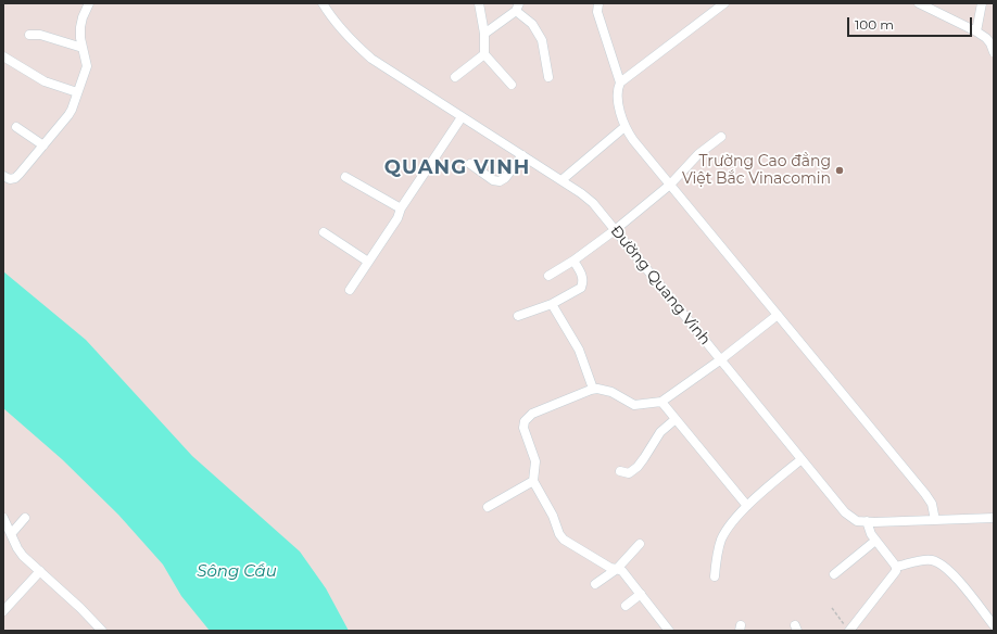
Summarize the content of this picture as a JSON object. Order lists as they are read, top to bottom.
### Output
{
  "streets": {
    "street": ["Đường Quang Vinh"]
  },
  "districts": ["QUANG VINH"],
  "water": ["Sông Cầu"],
  "places": ["Trường Cao đẳng Việt Bắc Vinacomin"],
  "scale_bar": "100 m"
}
